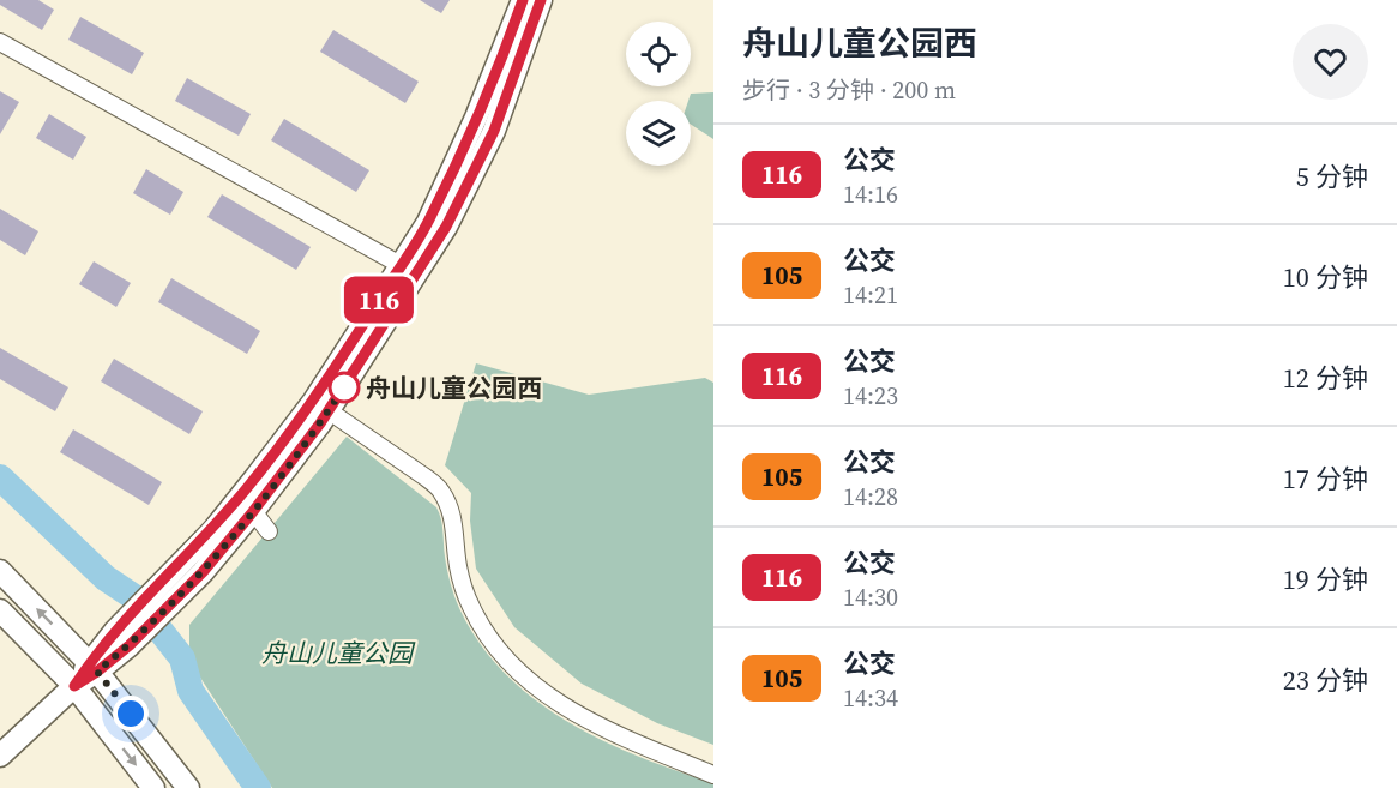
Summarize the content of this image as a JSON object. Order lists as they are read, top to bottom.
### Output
{
  "parks": ["舟山儿童公园"],
  "places": ["舟山儿童公园西"],
  "lines": ["bus line 116"],
  "page": {
    "on_map": "116",
    "heading": ["舟山儿童公园西", "步行 · 3 分钟 · 200 m"],
    "list": [
      {
        "mark": "116",
        "name": "公交",
        "note": "14:16",
        "value": "5 分钟"
      },
      {
        "mark": "105",
        "name": "公交",
        "note": "14:21",
        "value": "10 分钟"
      },
      {
        "mark": "116",
        "name": "公交",
        "note": "14:23",
        "value": "12 分钟"
      },
      {
        "mark": "105",
        "name": "公交",
        "note": "14:28",
        "value": "17 分钟"
      },
      {
        "mark": "116",
        "name": "公交",
        "note": "14:30",
        "value": "19 分钟"
      },
      {
        "mark": "105",
        "name": "公交",
        "note": "14:34",
        "value": "23 分钟"
      }
    ]
  }
}
